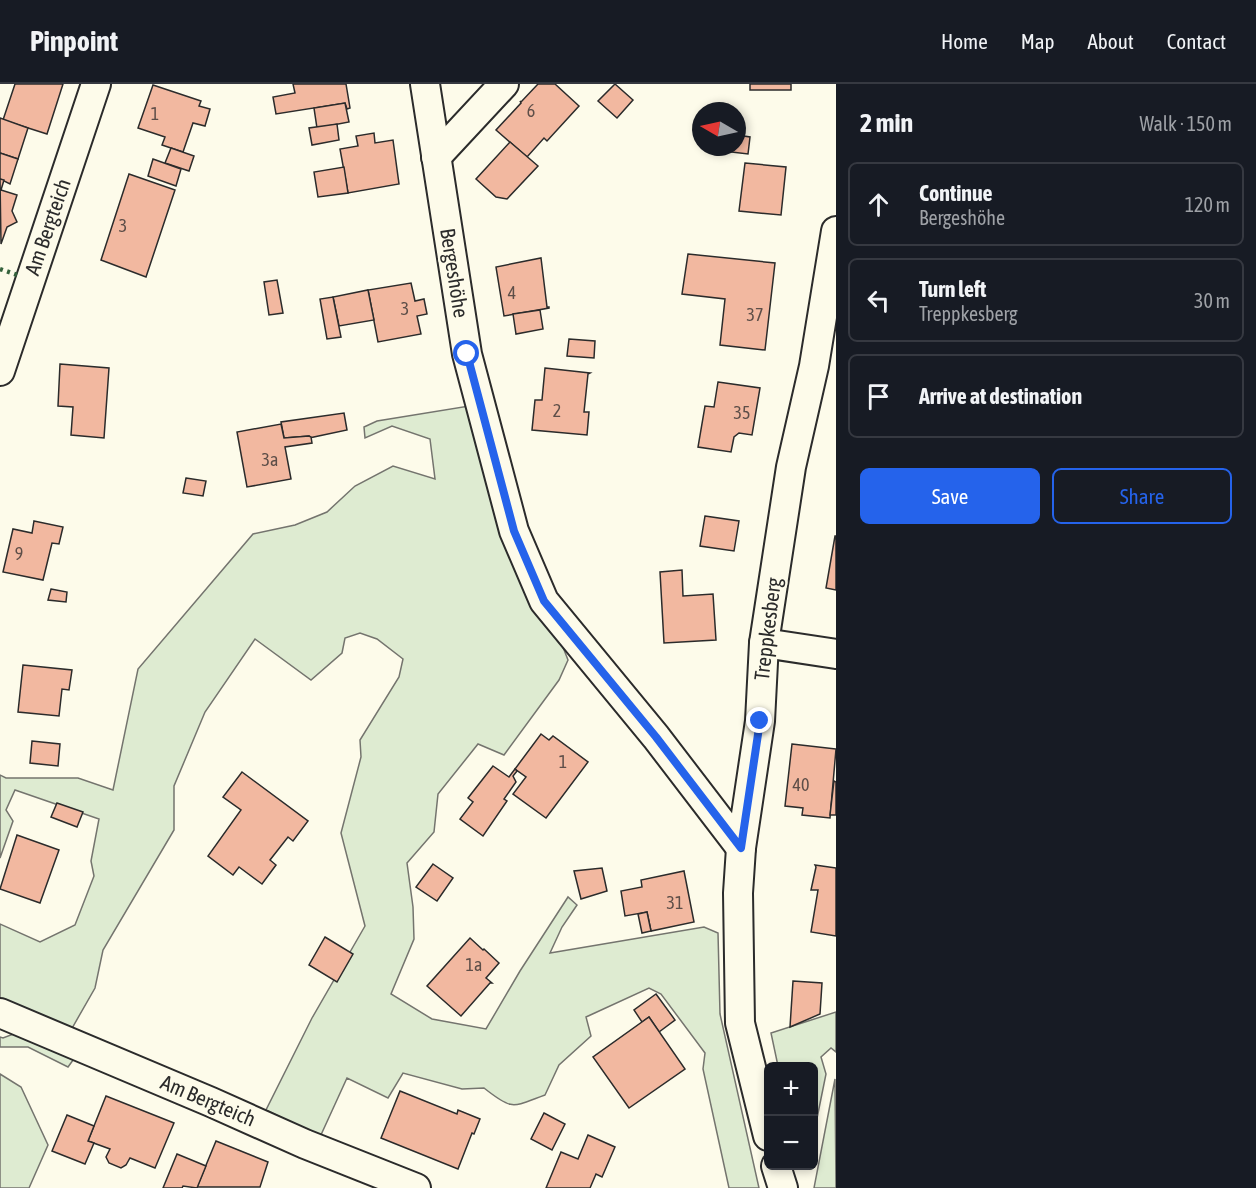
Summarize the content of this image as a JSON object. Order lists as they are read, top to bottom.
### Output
{
  "streets": {
    "street": ["Am Bergteich", "Bergeshöhe", "Treppkesberg"]
  },
  "crossings": [
    ["Bergeshöhe", "Treppkesberg"]
  ],
  "house_numbers": [
    "6",
    "1",
    "3",
    "4",
    "3",
    "37",
    "2",
    "35",
    "3a",
    "9",
    "1",
    "40",
    "31",
    "1a"
  ],
  "north": "left",
  "page": {
    "header": "Pinpoint",
    "nav": [
      "Home",
      "Map",
      "About",
      "Contact"
    ],
    "heading": ["2 min", "Walk · 150 m"],
    "list": [
      ["Continue", "Bergeshöhe", "120 m"],
      ["Turn left", "Treppkesberg", "30 m"],
      "Arrive at destination"
    ],
    "buttons": ["Save", "Share"],
    "map_buttons": ["+", "−"]
  }
}
